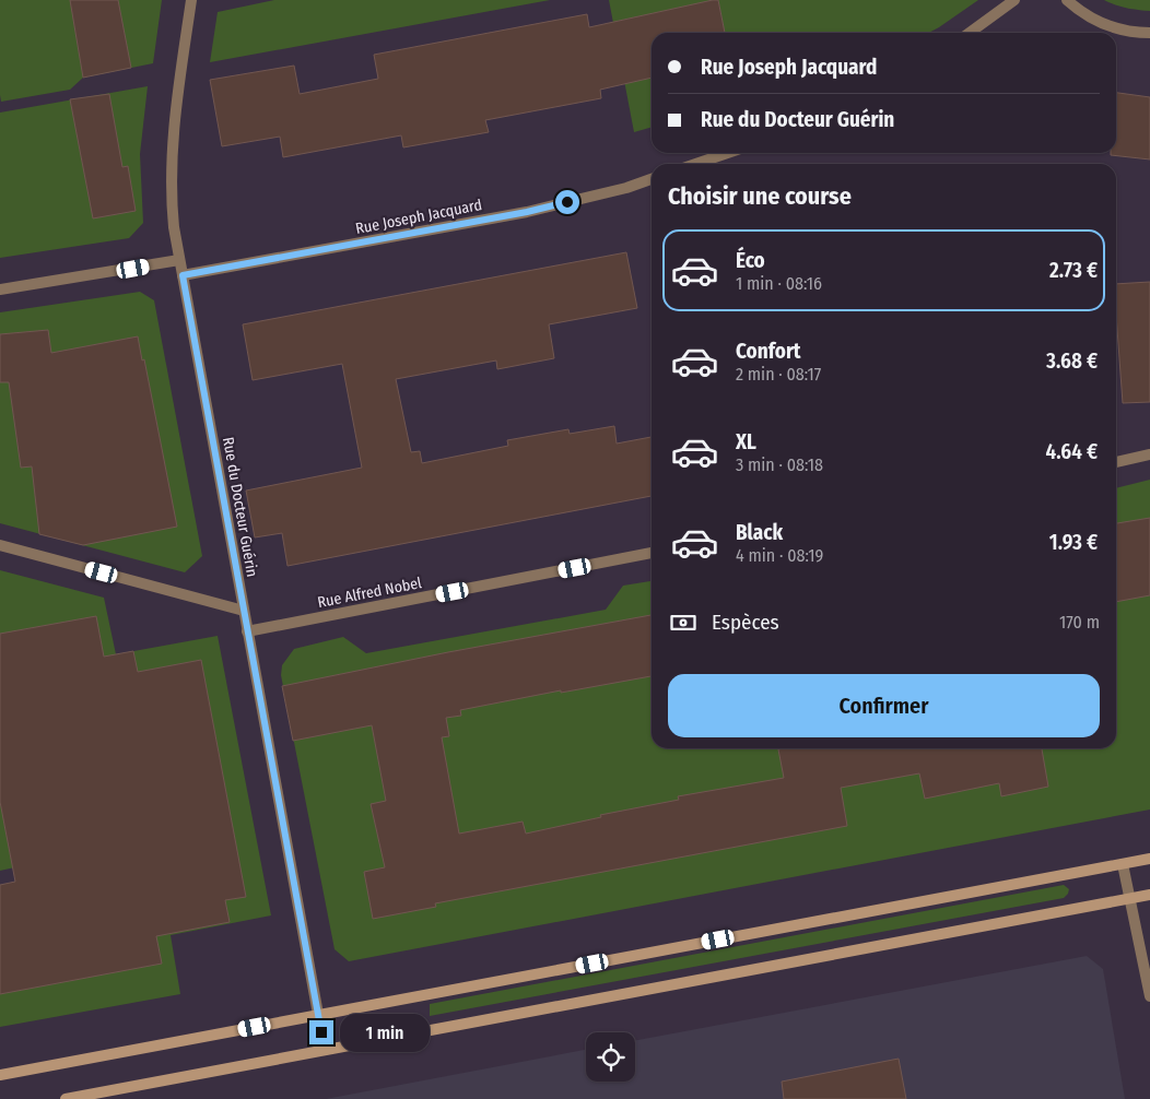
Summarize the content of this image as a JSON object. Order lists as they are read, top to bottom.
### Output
{
  "streets": {
    "street": ["Rue Joseph Jacquard", "Rue du Docteur Guérin", "Rue Alfred Nobel"]
  },
  "crossings": [
    ["Rue Joseph Jacquard", "Rue du Docteur Guérin"],
    ["Rue du Docteur Guérin", "Rue Alfred Nobel"]
  ],
  "page": {
    "banner": ["Rue Joseph Jacquard", "Rue du Docteur Guérin"],
    "heading": "Choisir une course",
    "list": [
      {
        "name": "Éco",
        "note": "1 min · 08:16",
        "value": "2.73 €"
      },
      {
        "name": "Confort",
        "note": "2 min · 08:17",
        "value": "3.68 €"
      },
      {
        "name": "XL",
        "note": "3 min · 08:18",
        "value": "4.64 €"
      },
      {
        "name": "Black",
        "note": "4 min · 08:19",
        "value": "1.93 €"
      }
    ],
    "pay": ["Espèces", "170 m"],
    "buttons": "Confirmer",
    "bubble": "1 min"
  }
}
